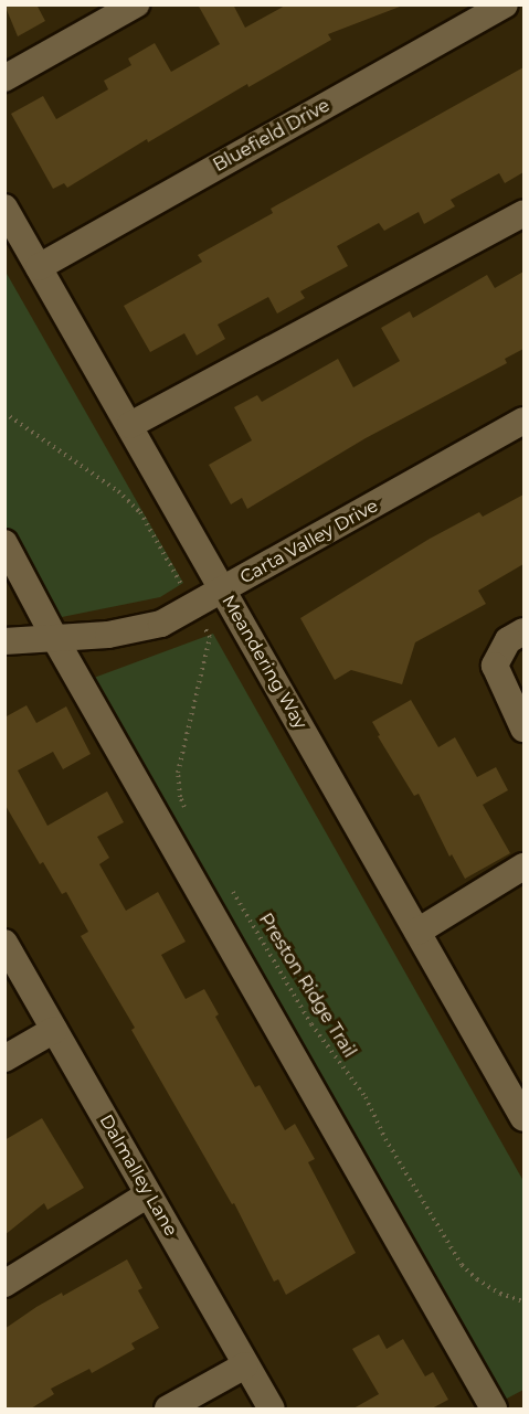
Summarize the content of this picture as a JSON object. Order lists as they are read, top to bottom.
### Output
{
  "streets": {
    "street": [
      "Bluefield Drive",
      "Carta Valley Drive",
      "Meandering Way",
      "Dalmalley Lane"
    ],
    "path": ["Preston Ridge Trail"]
  },
  "crossings": [
    ["Bluefield Drive", "Meandering Way"],
    ["Carta Valley Drive", "Meandering Way"]
  ]
}
